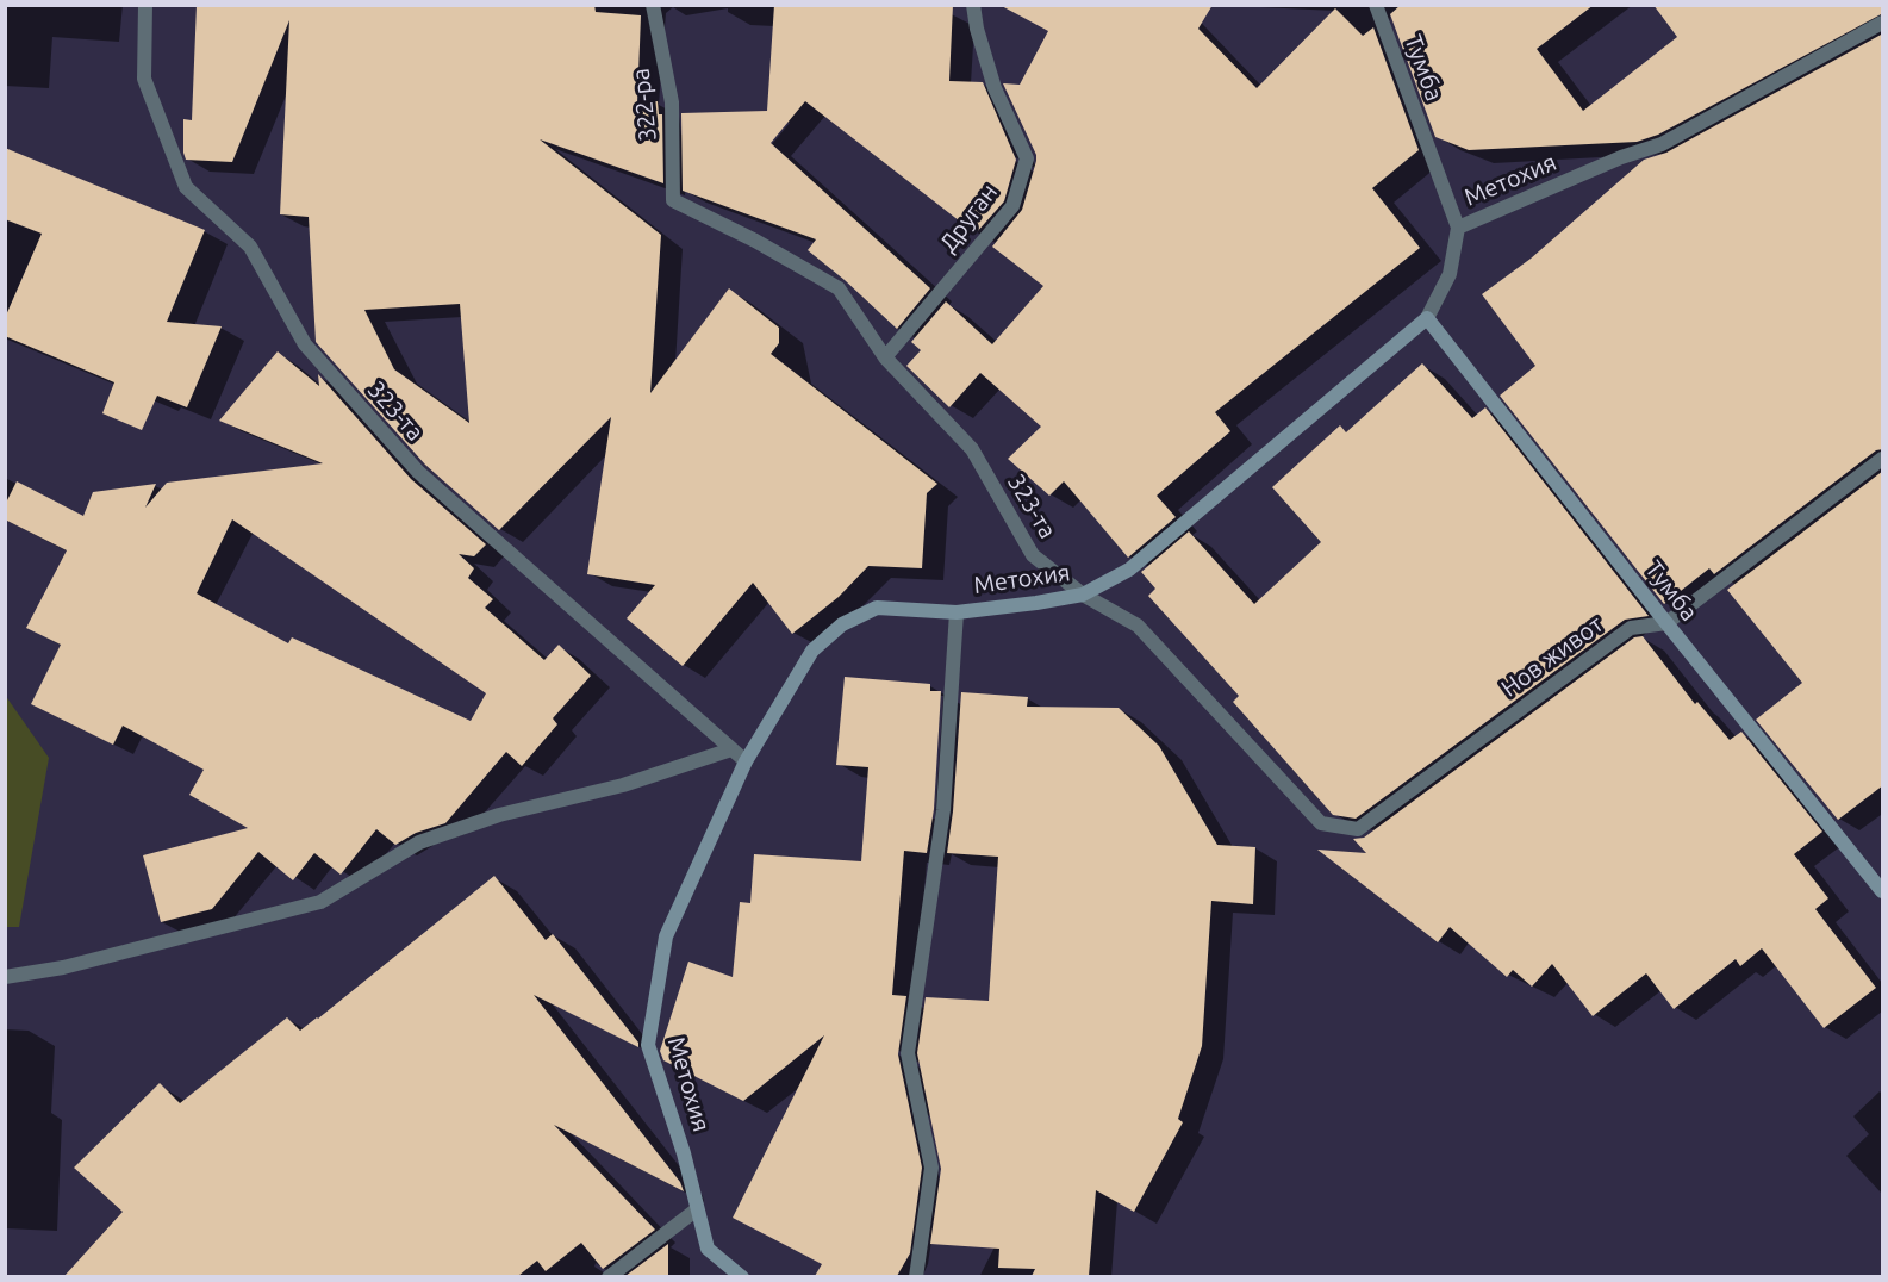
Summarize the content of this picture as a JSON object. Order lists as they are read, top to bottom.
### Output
{
  "streets": {
    "street": [
      "Тумба",
      "322-ра",
      "Метохия",
      "Друган",
      "323-та",
      "Нов живот"
    ]
  },
  "crossings": [
    ["Тумба", "Метохия"],
    ["Тумба", "Нов живот"],
    ["322-ра", "323-та"],
    ["Метохия", "323-та"],
    ["Друган", "323-та"],
    ["323-та", "Нов живот"]
  ]
}
